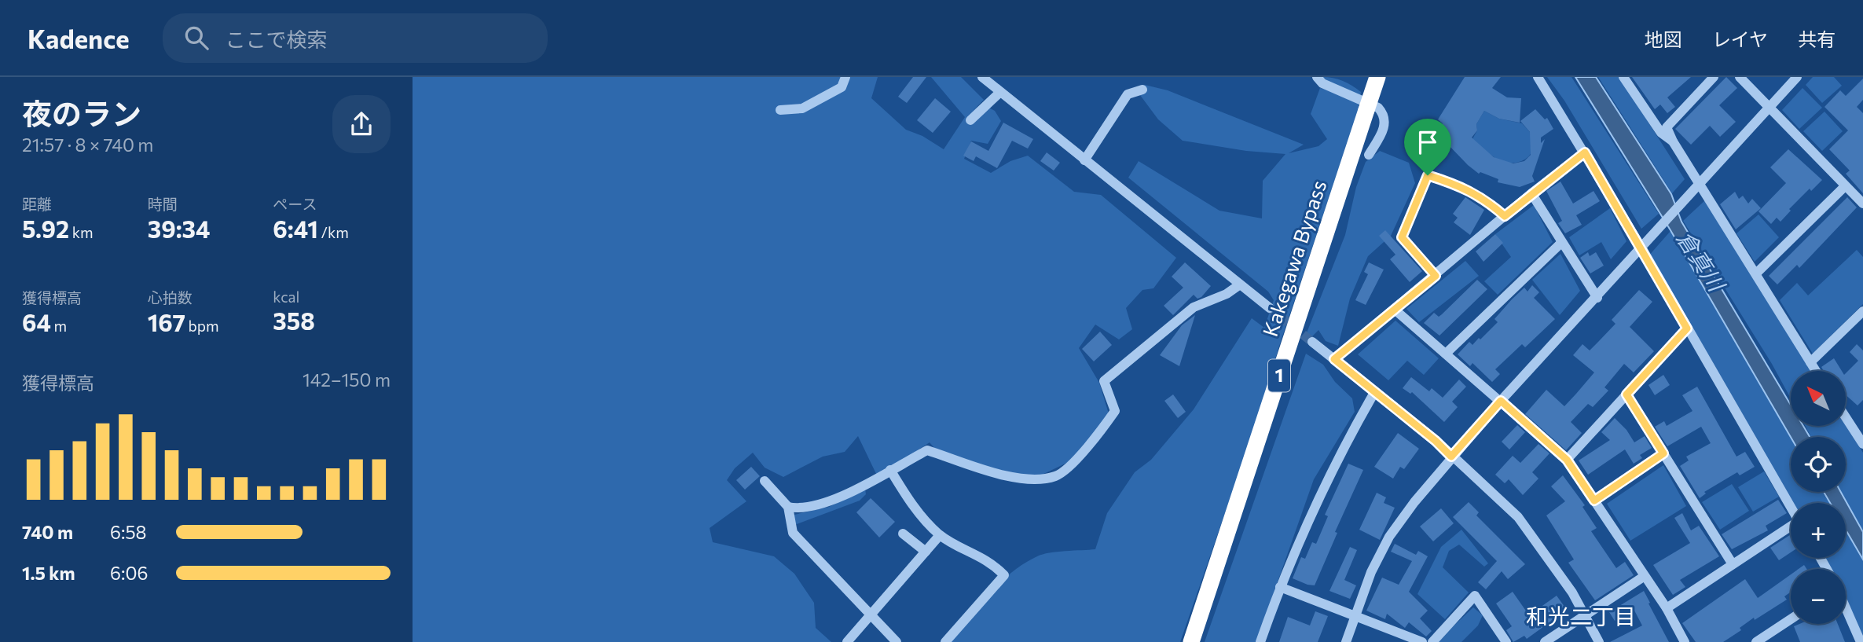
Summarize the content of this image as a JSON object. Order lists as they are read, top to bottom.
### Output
{
  "streets": {
    "highway": ["Kakegawa Bypass", "1"]
  },
  "districts": ["和光二丁目"],
  "water": ["倉真川"],
  "north": "top left",
  "page": {
    "header": "Kadence",
    "search": "ここで検索",
    "nav": ["地図", "レイヤ", "共有"],
    "heading": ["夜のラン", "21:57 · 8 × 740 m"],
    "stats": [
      ["距離", "5.92 km"],
      ["時間", "39:34"],
      ["ペース", "6:41 /km"],
      ["獲得標高", "64 m"],
      ["心拍数", "167 bpm"],
      ["kcal", "358"]
    ],
    "chart": ["獲得標高", "142–150 m"],
    "map_buttons": ["+", "−"],
    "list": [
      {
        "name": "740 m",
        "note": "6:58"
      },
      {
        "name": "1.5 km",
        "note": "6:06"
      }
    ]
  }
}
